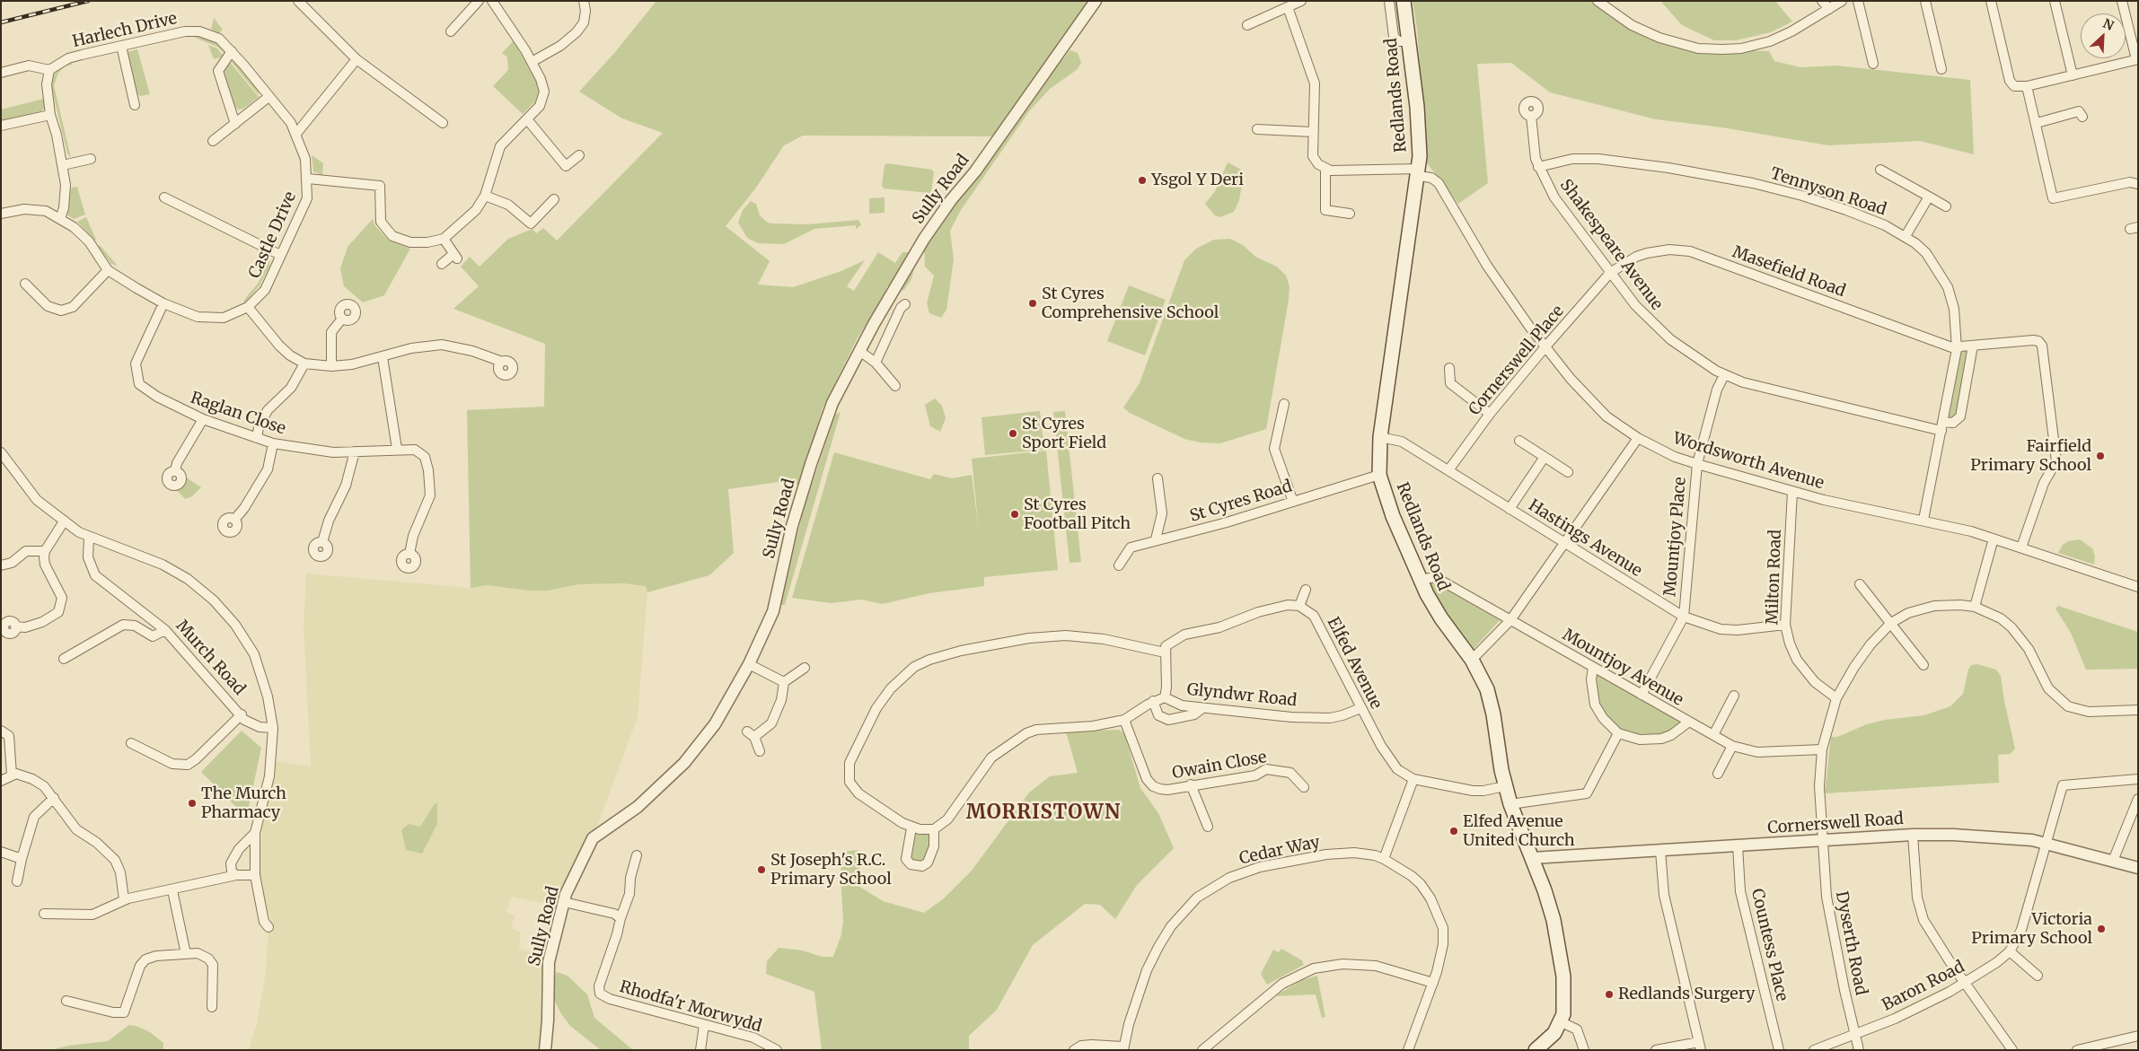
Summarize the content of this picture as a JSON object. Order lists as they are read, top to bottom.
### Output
{
  "streets": {
    "main road": ["Redlands Road"],
    "street": [
      "Harlech Drive",
      "Sully Road",
      "Tennyson Road",
      "Castle Drive",
      "Shakespeare Avenue",
      "Masefield Road",
      "Cornerswell Place",
      "Raglan Close",
      "Wordsworth Avenue",
      "St Cyres Road",
      "Mountjoy Place",
      "Hastings Avenue",
      "Milton Road",
      "Murch Road",
      "Elfed Avenue",
      "Mountjoy Avenue",
      "Glyndwr Road",
      "Owain Close",
      "Cornerswell Road",
      "Cedar Way",
      "Dyserth Road",
      "Countess Place",
      "Baron Road",
      "Rhodfa'r Morwydd"
    ]
  },
  "crossings": [
    ["Harlech Drive", "Castle Drive"],
    ["Redlands Road", "Wordsworth Avenue"],
    ["Redlands Road", "St Cyres Road"],
    ["Redlands Road", "Hastings Avenue"],
    ["Redlands Road", "Elfed Avenue"],
    ["Redlands Road", "Mountjoy Avenue"],
    ["Redlands Road", "Cornerswell Road"],
    ["Tennyson Road", "Shakespeare Avenue"],
    ["Tennyson Road", "Masefield Road"],
    ["Tennyson Road", "Wordsworth Avenue"],
    ["Castle Drive", "Raglan Close"],
    ["Shakespeare Avenue", "Masefield Road"],
    ["Shakespeare Avenue", "Cornerswell Place"],
    ["Shakespeare Avenue", "Mountjoy Place"],
    ["Masefield Road", "Cornerswell Place"],
    ["Cornerswell Place", "Wordsworth Avenue"],
    ["Cornerswell Place", "Hastings Avenue"],
    ["Wordsworth Avenue", "Mountjoy Place"],
    ["Wordsworth Avenue", "Milton Road"],
    ["Mountjoy Place", "Hastings Avenue"],
    ["Mountjoy Place", "Mountjoy Avenue"],
    ["Hastings Avenue", "Milton Road"],
    ["Milton Road", "Dyserth Road"],
    ["Elfed Avenue", "Glyndwr Road"],
    ["Mountjoy Avenue", "Dyserth Road"],
    ["Cornerswell Road", "Dyserth Road"],
    ["Cornerswell Road", "Countess Place"],
    ["Cornerswell Road", "Baron Road"],
    ["Dyserth Road", "Baron Road"]
  ],
  "districts": ["MORRISTOWN"],
  "places": [
    "Ysgol Y Deri",
    "St Cyres Comprehensive School",
    "St Cyres Sport Field",
    "Fairfield Primary School",
    "St Cyres Football Pitch",
    "The Murch Pharmacy",
    "Elfed Avenue United Church",
    "St Joseph's R.C. Primary School",
    "Victoria Primary School",
    "Redlands Surgery"
  ],
  "north": "top right"
}
